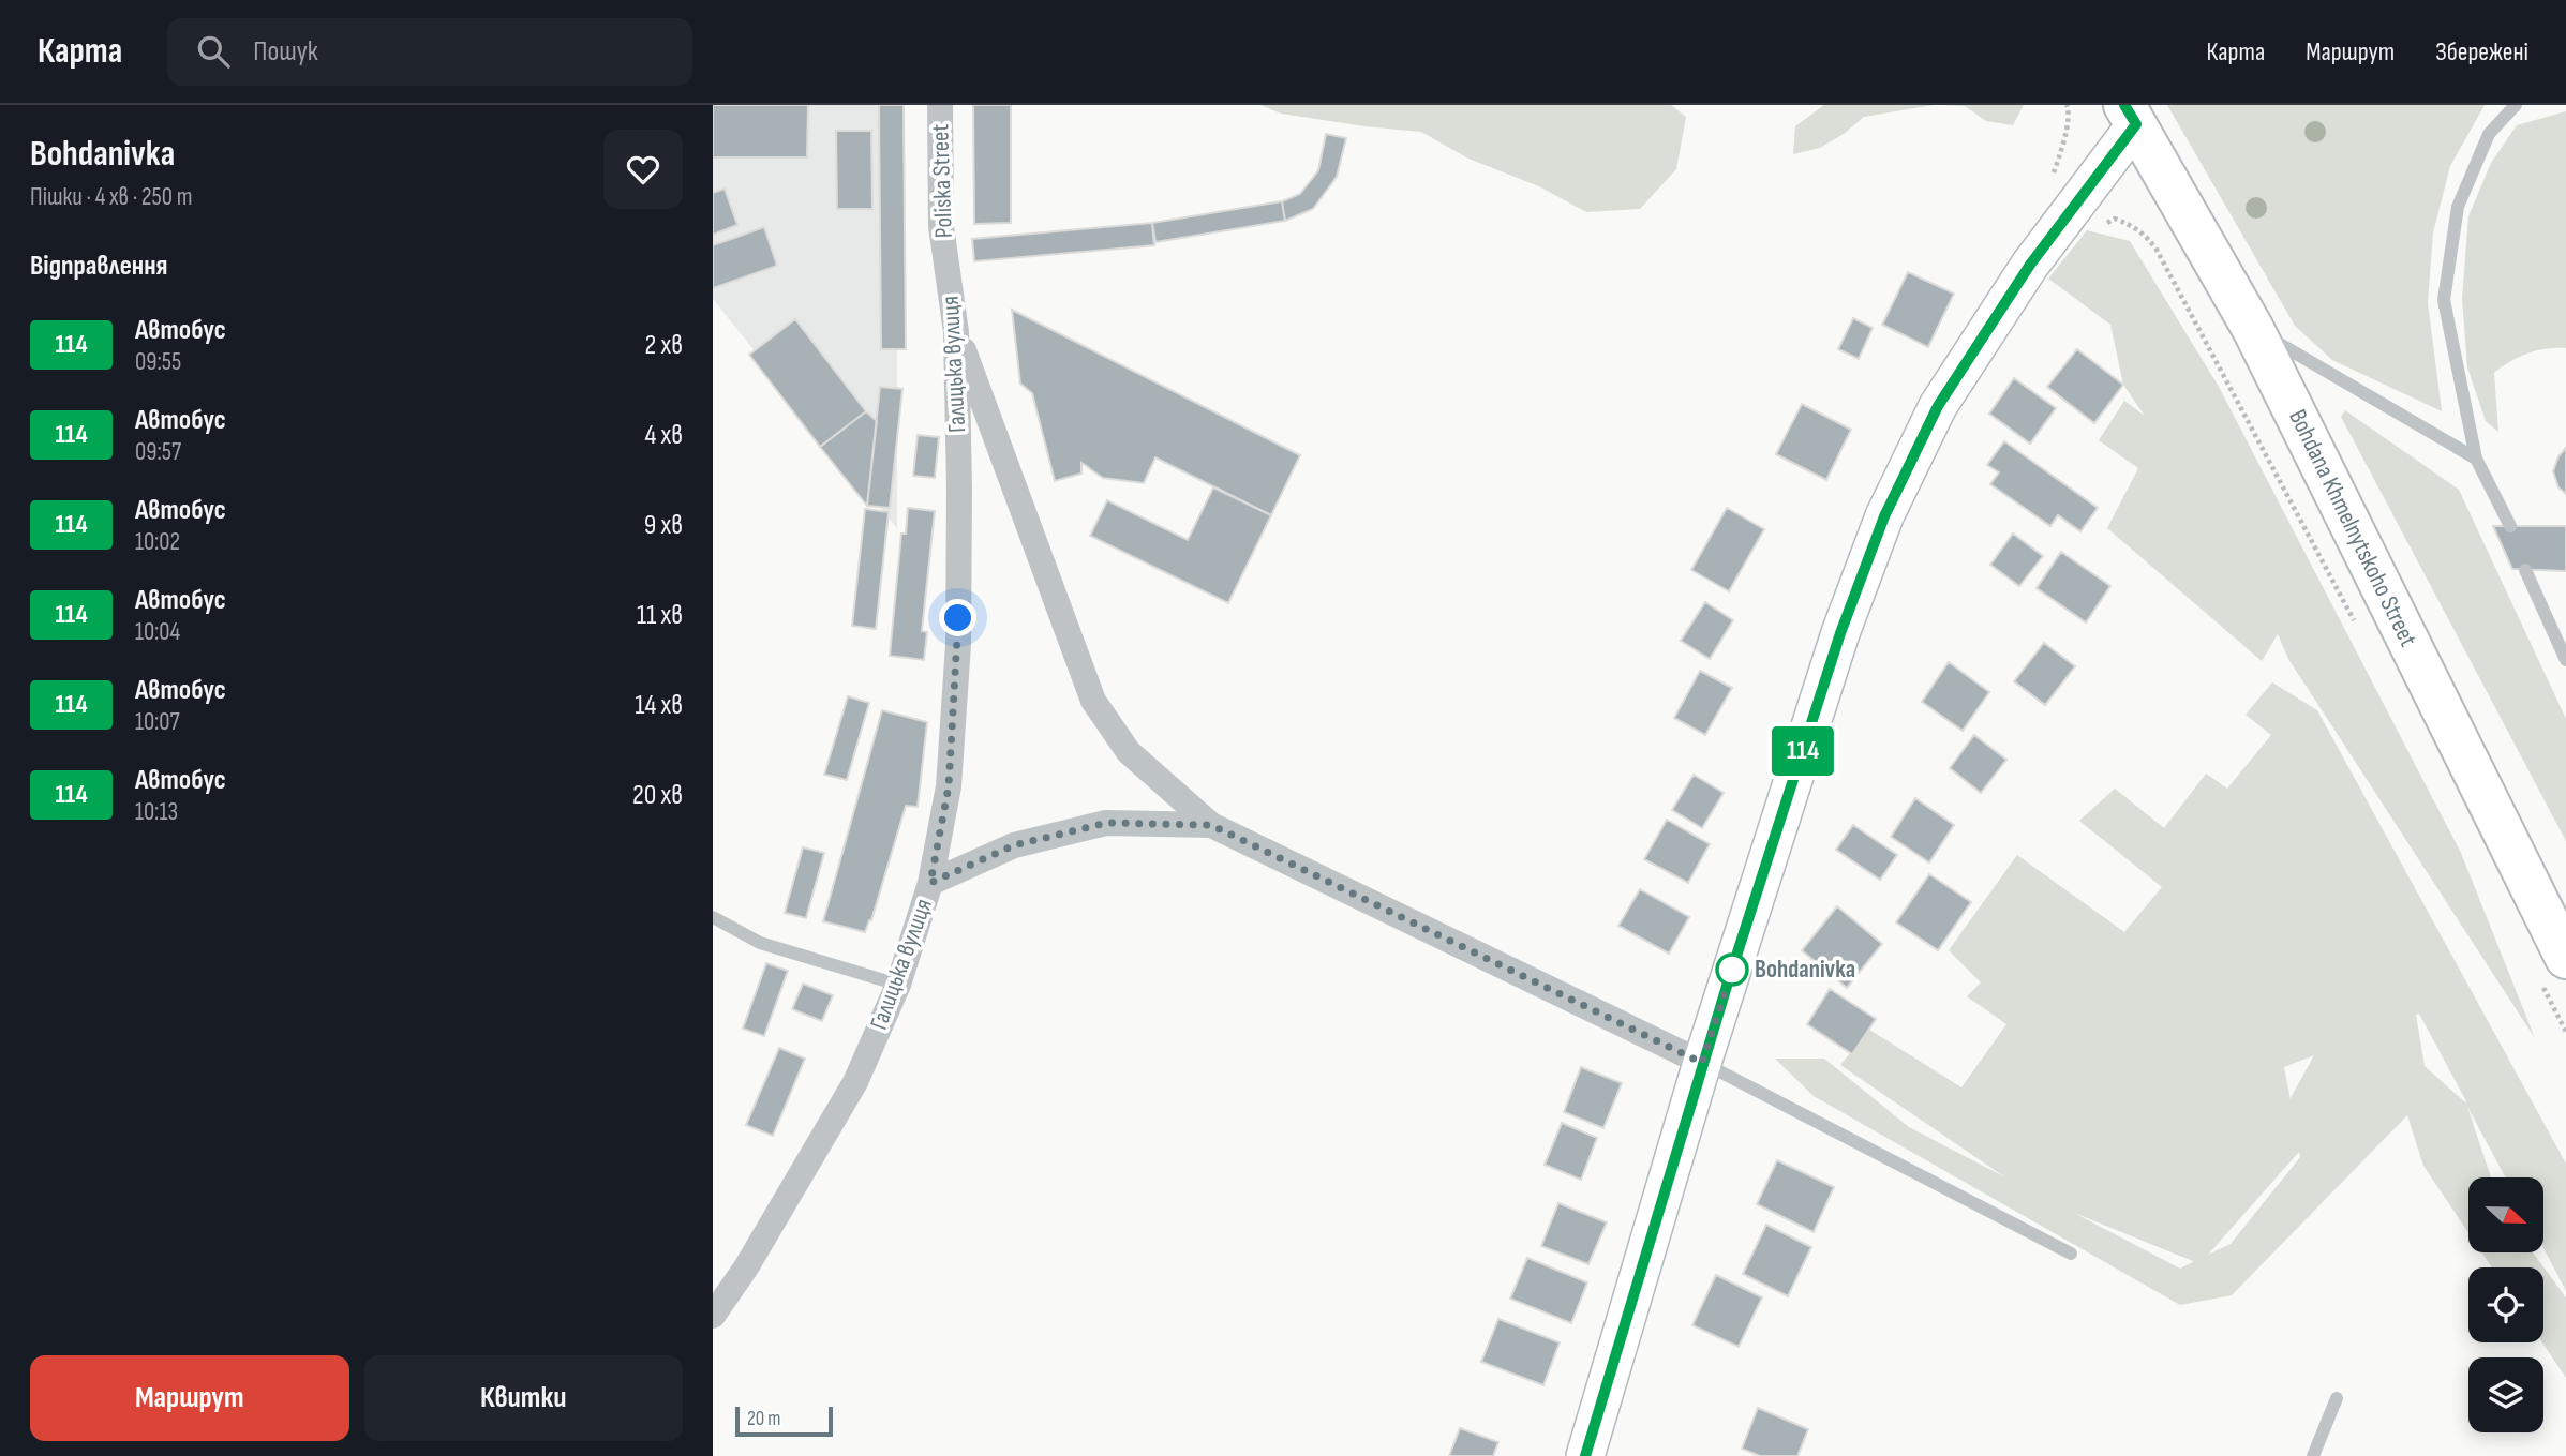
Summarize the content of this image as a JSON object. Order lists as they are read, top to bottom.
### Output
{
  "streets": {
    "highway": ["Bohdana Khmelnytskoho Street"],
    "street": ["Poliska Street", "Галицька вулиця"]
  },
  "crossings": [
    ["Poliska Street", "Галицька вулиця"]
  ],
  "places": ["Bohdanivka"],
  "lines": ["bus line 114"],
  "scale_bar": "20 m",
  "north": "right",
  "page": {
    "header": "Карта",
    "search": "Пошук",
    "nav": ["Карта", "Маршрут", "Збережені"],
    "heading": [
      ["Bohdanivka", "Пішки · 4 хв · 250 m"],
      "Відправлення"
    ],
    "on_map": "114",
    "list": [
      {
        "mark": "114",
        "name": "Автобус",
        "note": "09:55",
        "value": "2 хв"
      },
      {
        "mark": "114",
        "name": "Автобус",
        "note": "09:57",
        "value": "4 хв"
      },
      {
        "mark": "114",
        "name": "Автобус",
        "note": "10:02",
        "value": "9 хв"
      },
      {
        "mark": "114",
        "name": "Автобус",
        "note": "10:04",
        "value": "11 хв"
      },
      {
        "mark": "114",
        "name": "Автобус",
        "note": "10:07",
        "value": "14 хв"
      },
      {
        "mark": "114",
        "name": "Автобус",
        "note": "10:13",
        "value": "20 хв"
      }
    ],
    "buttons": ["Маршрут", "Квитки"],
    "scale": "20 m"
  }
}
